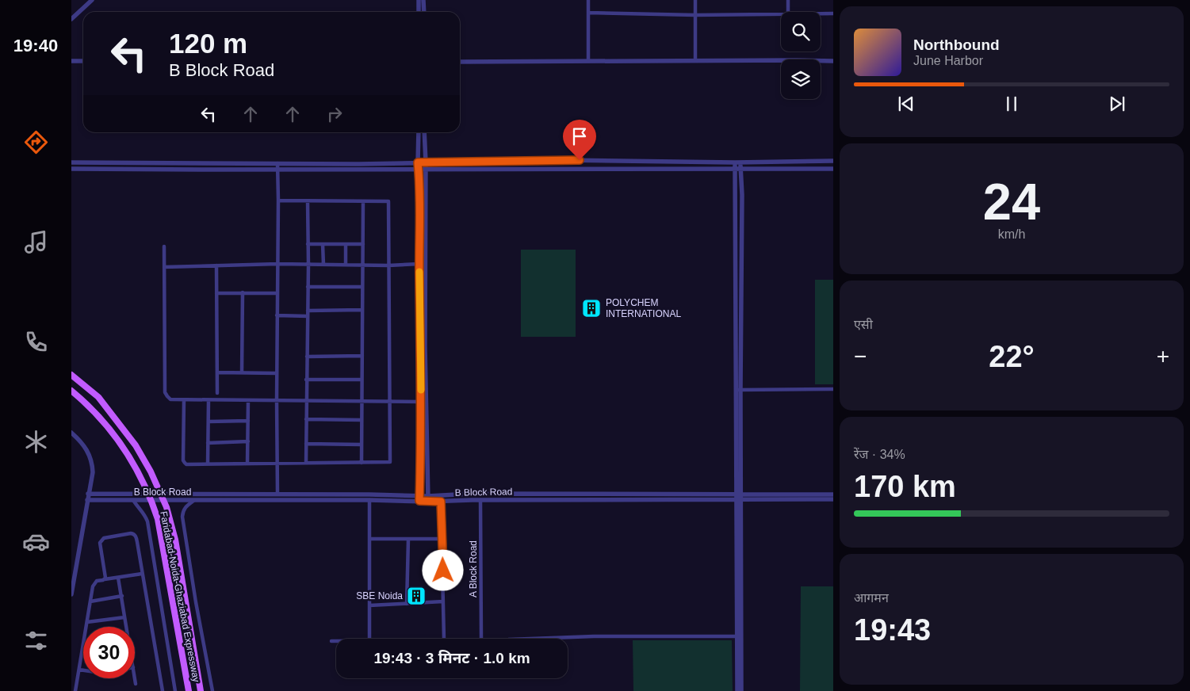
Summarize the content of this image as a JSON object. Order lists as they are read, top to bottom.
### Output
{
  "streets": {
    "main road": ["Faridabad-Noida-Ghaziabad Expressway"],
    "street": ["B Block Road", "A Block Road"]
  },
  "crossings": [
    ["B Block Road", "A Block Road"]
  ],
  "places": {
    "building": ["POLYCHEM INTERNATIONAL", "SBE Noida"]
  },
  "page": {
    "tabs": "19:40",
    "turn": ["120 m", "B Block Road"],
    "song": ["Northbound", "June Harbor"],
    "tile": [
      ["24", "km/h"],
      "एसी",
      ["रेंज · 34%", "170 km"],
      ["आगमन", "19:43"]
    ],
    "heat": ["−", "22°", "+"],
    "limit": "30",
    "trip": "19:43 · 3 मिनट · 1.0 km"
  }
}
